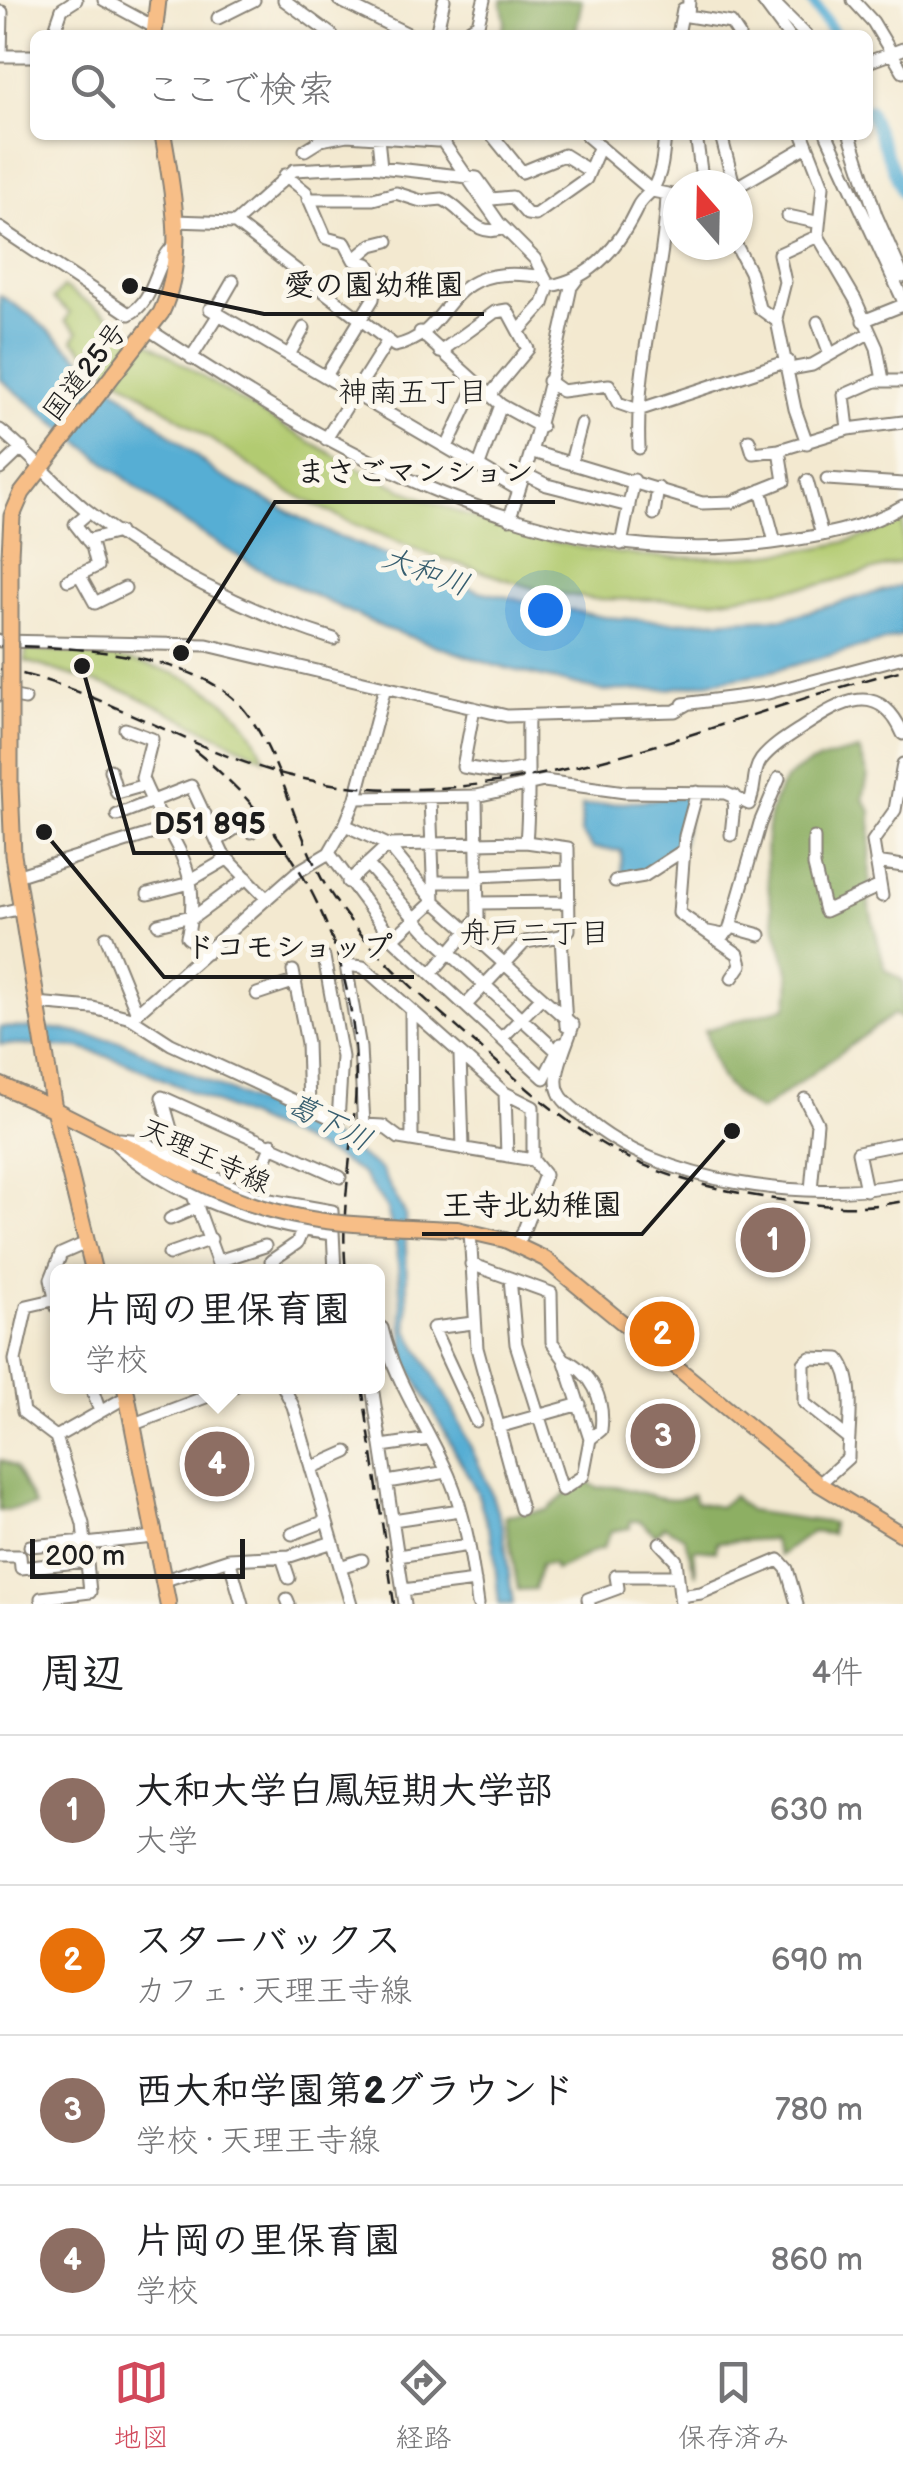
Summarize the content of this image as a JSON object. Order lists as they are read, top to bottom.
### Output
{
  "streets": {
    "highway": ["国道25号"],
    "main road": ["天理王寺線"]
  },
  "crossings": [
    ["国道25号", "天理王寺線"]
  ],
  "districts": ["神南五丁目", "舟戸二丁目"],
  "water": ["大和川", "葛下川"],
  "places": [
    "愛の園幼稚園",
    "まさごマンション",
    "D51 895",
    "ドコモショップ",
    "王寺北幼稚園"
  ],
  "scale_bar": "200 m",
  "north": "top",
  "page": {
    "search": "ここで検索",
    "pins": [
      "1",
      "2",
      "3",
      "4"
    ],
    "popup": ["片岡の里保育園", "学校"],
    "scale": "200 m",
    "heading": ["周辺", "4件"],
    "list": [
      {
        "mark": "1",
        "name": "大和大学白鳳短期大学部",
        "note": "大学",
        "value": "630 m"
      },
      {
        "mark": "2",
        "name": "スターバックス",
        "note": "カフェ · 天理王寺線",
        "value": "690 m"
      },
      {
        "mark": "3",
        "name": "西大和学園第2グラウンド",
        "note": "学校 · 天理王寺線",
        "value": "780 m"
      },
      {
        "mark": "4",
        "name": "片岡の里保育園",
        "note": "学校",
        "value": "860 m"
      }
    ],
    "nav": ["地図", "経路", "保存済み"]
  }
}
